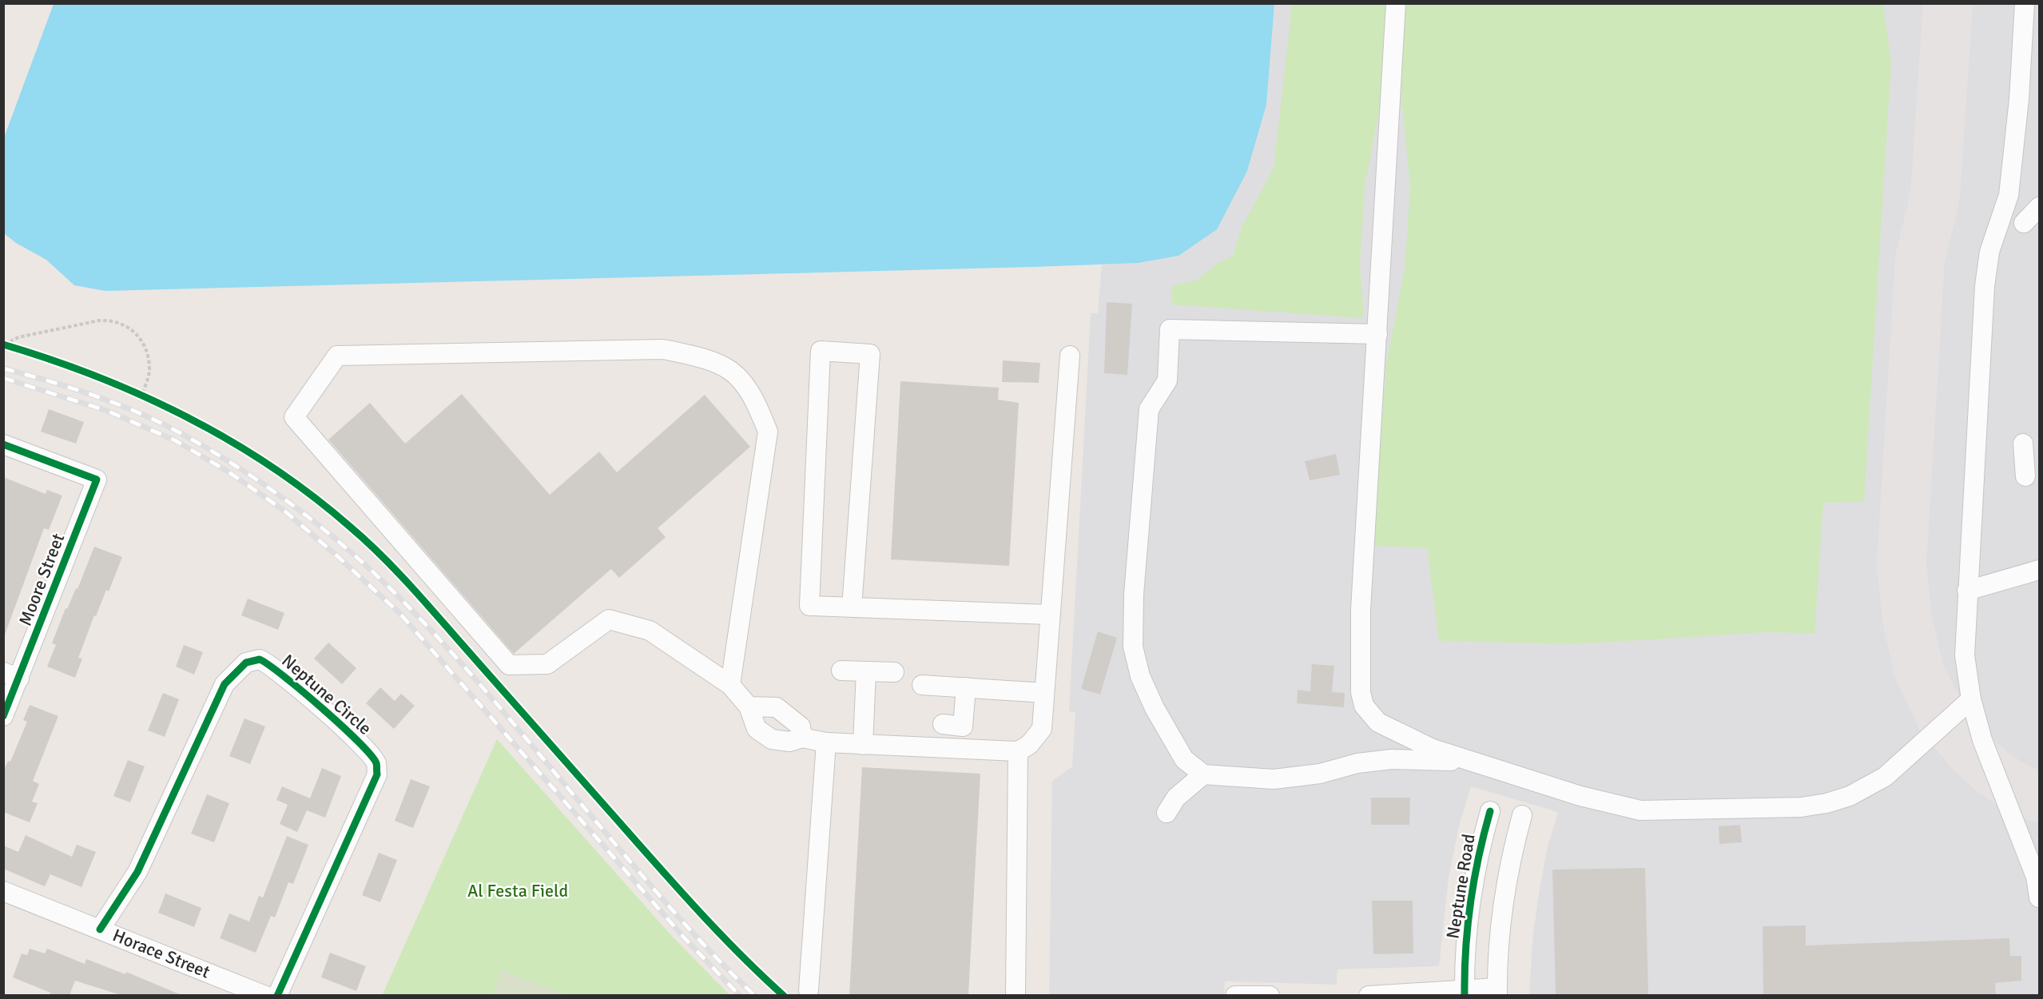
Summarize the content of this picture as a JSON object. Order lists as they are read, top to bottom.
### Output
{
  "streets": {
    "street": [
      "Moore Street",
      "Neptune Circle",
      "Neptune Road",
      "Horace Street"
    ]
  },
  "crossings": [
    ["Neptune Circle", "Horace Street"]
  ],
  "parks": ["Al Festa Field"]
}
